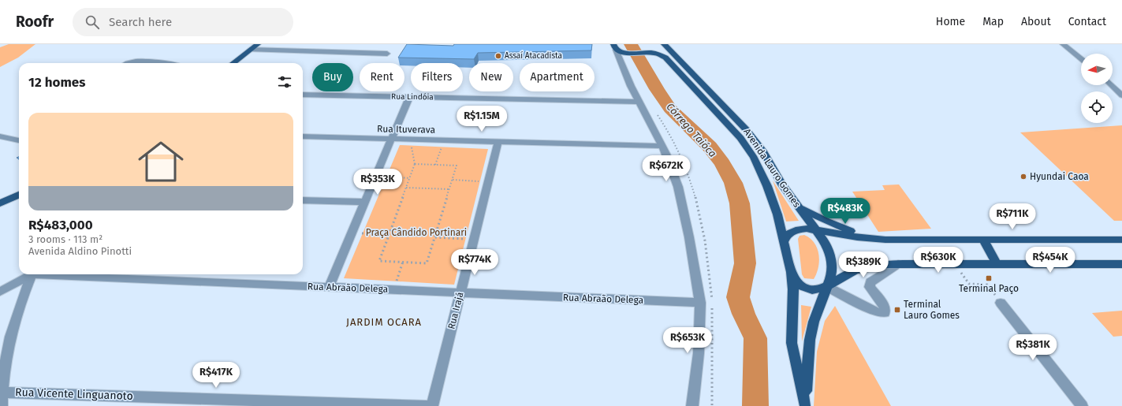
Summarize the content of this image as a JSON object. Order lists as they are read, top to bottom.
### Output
{
  "streets": {
    "main road": ["Avenida Lauro Gomes"],
    "street": [
      "Rua Lindóia",
      "Rua Ituverava",
      "Rua Abraão Delega",
      "Rua Irajá",
      "Rua Vicente Linguanoto"
    ]
  },
  "crossings": [
    ["Rua Lindóia", "Avenida Lauro Gomes"],
    ["Rua Ituverava", "Avenida Lauro Gomes"],
    ["Rua Ituverava", "Rua Irajá"],
    ["Avenida Lauro Gomes", "Rua Abraão Delega"],
    ["Rua Abraão Delega", "Rua Irajá"]
  ],
  "districts": ["JARDIM OCARA"],
  "water": ["Córrego Taióca"],
  "parks": ["Praça Cândido Portinari"],
  "places": {
    "other": ["Assaí Atacadista", "Hyundai Caoa"],
    "transit": ["Terminal Paço", "Terminal Lauro Gomes"]
  },
  "north": "left",
  "page": {
    "header": "Roofr",
    "search": "Search here",
    "nav": [
      "Home",
      "Map",
      "About",
      "Contact"
    ],
    "chip": [
      "Buy",
      "Rent",
      "Filters",
      "New",
      "Apartment"
    ],
    "heading": "12 homes",
    "list": [
      {
        "name": "R$483,000",
        "note": "3 rooms · 113 m² · Avenida Aldino Pinotti"
      }
    ],
    "price": [
      "R$1.15M",
      "R$672K",
      "R$353K",
      "R$483K",
      "R$711K",
      "R$630K",
      "R$454K",
      "R$774K",
      "R$389K",
      "R$653K",
      "R$381K",
      "R$417K"
    ]
  }
}
